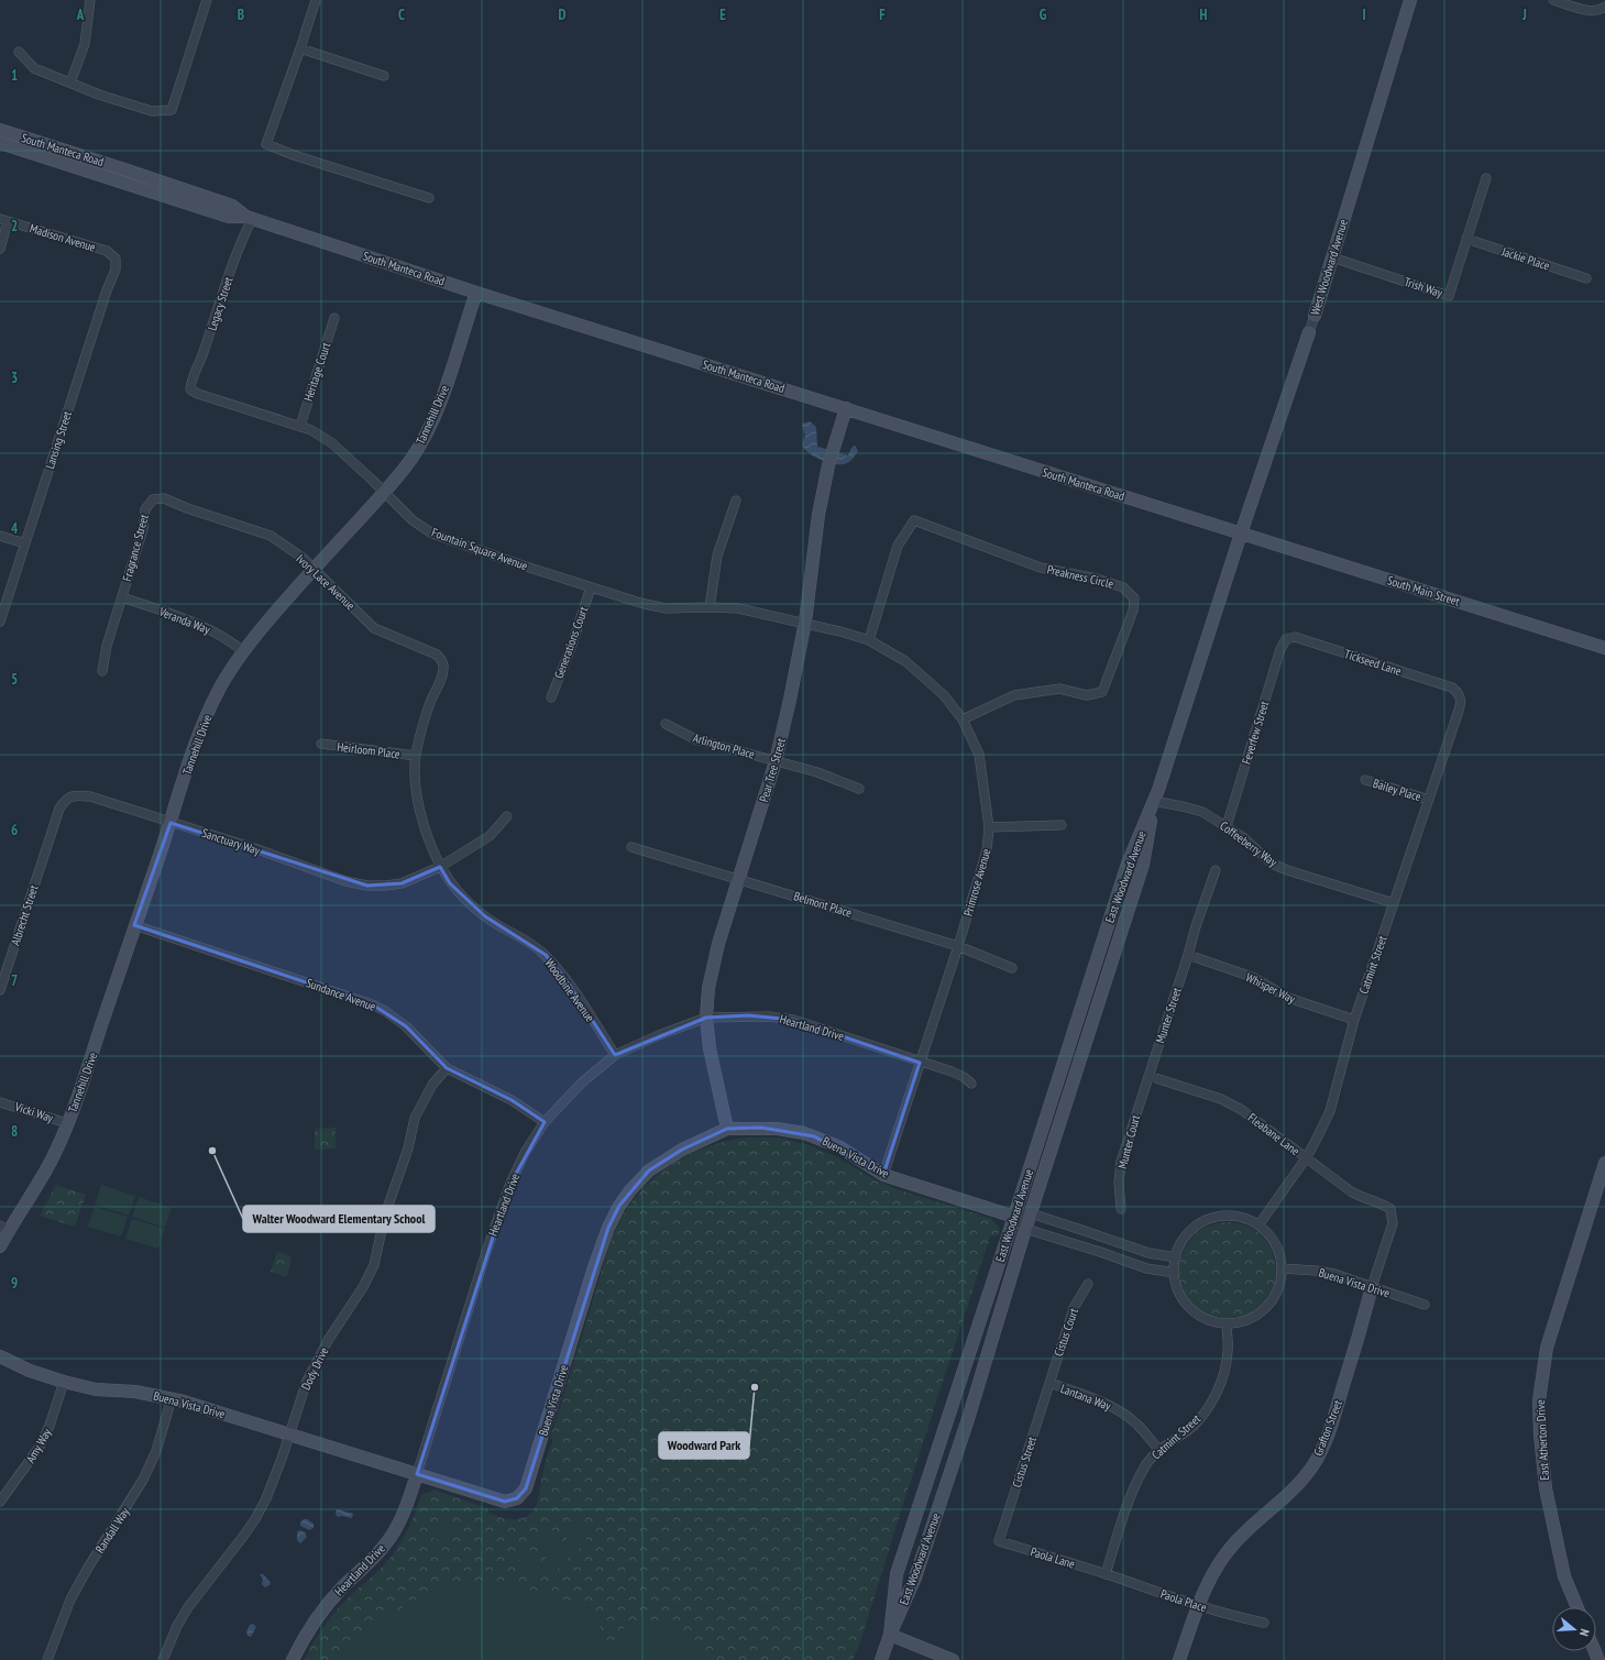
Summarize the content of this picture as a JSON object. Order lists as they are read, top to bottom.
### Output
{
  "streets": {
    "street": [
      "South Manteca Road",
      "Madison Avenue",
      "Jackie Place",
      "West Woodward Avenue",
      "Trish Way",
      "Legacy Street",
      "Heritage Court",
      "Tannehill Drive",
      "Lansing Street",
      "Fragrance Street",
      "Fountain Square Avenue",
      "Preakness Circle",
      "Ivory Lace Avenue",
      "South Main Street",
      "Veranda Way",
      "Generations Court",
      "Tickseed Lane",
      "Feverfew Street",
      "Arlington Place",
      "Heirloom Place",
      "Pear Tree Street",
      "Bailey Place",
      "Sanctuary Way",
      "Coffeeberry Way",
      "East Woodward Avenue",
      "Primrose Avenue",
      "Belmont Place",
      "Albrecht Street",
      "Catmint Street",
      "Whisper Way",
      "Woodbine Avenue",
      "Sundance Avenue",
      "Munter Street",
      "Heartland Drive",
      "Vicki Way",
      "Fleabane Lane",
      "Munter Court",
      "Buena Vista Drive",
      "Cistus Court",
      "Dody Drive",
      "Lantana Way",
      "Grafton Street",
      "East Atherton Drive",
      "Amy Way",
      "Cistus Street",
      "Randall Way",
      "Paola Lane",
      "Paola Place"
    ]
  },
  "crossings": [
    ["South Manteca Road", "West Woodward Avenue"],
    ["South Manteca Road", "Legacy Street"],
    ["South Manteca Road", "Tannehill Drive"],
    ["South Manteca Road", "South Main Street"],
    ["South Manteca Road", "Pear Tree Street"],
    ["South Manteca Road", "East Woodward Avenue"],
    ["Madison Avenue", "Lansing Street"],
    ["Jackie Place", "Trish Way"],
    ["West Woodward Avenue", "Trish Way"],
    ["West Woodward Avenue", "South Main Street"],
    ["West Woodward Avenue", "East Woodward Avenue"],
    ["Legacy Street", "Fountain Square Avenue"],
    ["Heritage Court", "Fountain Square Avenue"],
    ["Tannehill Drive", "Fountain Square Avenue"],
    ["Tannehill Drive", "Ivory Lace Avenue"],
    ["Tannehill Drive", "Veranda Way"],
    ["Tannehill Drive", "Sanctuary Way"],
    ["Tannehill Drive", "Sundance Avenue"],
    ["Tannehill Drive", "Vicki Way"],
    ["Fragrance Street", "Ivory Lace Avenue"],
    ["Fragrance Street", "Veranda Way"],
    ["Fountain Square Avenue", "Generations Court"],
    ["Fountain Square Avenue", "Pear Tree Street"],
    ["Fountain Square Avenue", "Primrose Avenue"],
    ["Preakness Circle", "Primrose Avenue"],
    ["Ivory Lace Avenue", "Woodbine Avenue"],
    ["South Main Street", "East Woodward Avenue"],
    ["Tickseed Lane", "Feverfew Street"],
    ["Tickseed Lane", "Catmint Street"],
    ["Feverfew Street", "Coffeeberry Way"],
    ["Arlington Place", "Pear Tree Street"],
    ["Heirloom Place", "Woodbine Avenue"],
    ["Pear Tree Street", "Primrose Avenue"],
    ["Pear Tree Street", "Belmont Place"],
    ["Pear Tree Street", "Heartland Drive"],
    ["Pear Tree Street", "Buena Vista Drive"],
    ["Bailey Place", "Catmint Street"],
    ["Sanctuary Way", "Albrecht Street"],
    ["Sanctuary Way", "Woodbine Avenue"],
    ["Coffeeberry Way", "East Woodward Avenue"],
    ["Coffeeberry Way", "Catmint Street"],
    ["East Woodward Avenue", "Buena Vista Drive"],
    ["Primrose Avenue", "Belmont Place"],
    ["Primrose Avenue", "Heartland Drive"],
    ["Primrose Avenue", "Buena Vista Drive"],
    ["Catmint Street", "Whisper Way"],
    ["Catmint Street", "Fleabane Lane"],
    ["Catmint Street", "Buena Vista Drive"],
    ["Catmint Street", "Lantana Way"],
    ["Catmint Street", "Paola Lane"],
    ["Catmint Street", "Paola Place"],
    ["Whisper Way", "Munter Street"],
    ["Woodbine Avenue", "Heartland Drive"],
    ["Sundance Avenue", "Heartland Drive"],
    ["Sundance Avenue", "Dody Drive"],
    ["Munter Street", "Fleabane Lane"],
    ["Munter Street", "Munter Court"],
    ["Heartland Drive", "Buena Vista Drive"],
    ["Fleabane Lane", "Munter Court"],
    ["Fleabane Lane", "Grafton Street"],
    ["Buena Vista Drive", "Dody Drive"],
    ["Buena Vista Drive", "Grafton Street"],
    ["Buena Vista Drive", "Amy Way"],
    ["Buena Vista Drive", "Randall Way"],
    ["Cistus Court", "Lantana Way"],
    ["Cistus Court", "Cistus Street"],
    ["Lantana Way", "Cistus Street"],
    ["Grafton Street", "Paola Place"],
    ["Cistus Street", "Paola Lane"],
    ["Paola Lane", "Paola Place"]
  ],
  "places": ["Walter Woodward Elementary School", "Woodward Park"],
  "north": "right",
  "grid": {
    "columns": [
      "A",
      "B",
      "C",
      "D",
      "E",
      "F",
      "G",
      "H",
      "I",
      "J"
    ],
    "rows": [
      "1",
      "2",
      "3",
      "4",
      "5",
      "6",
      "7",
      "8",
      "9"
    ]
  }
}
